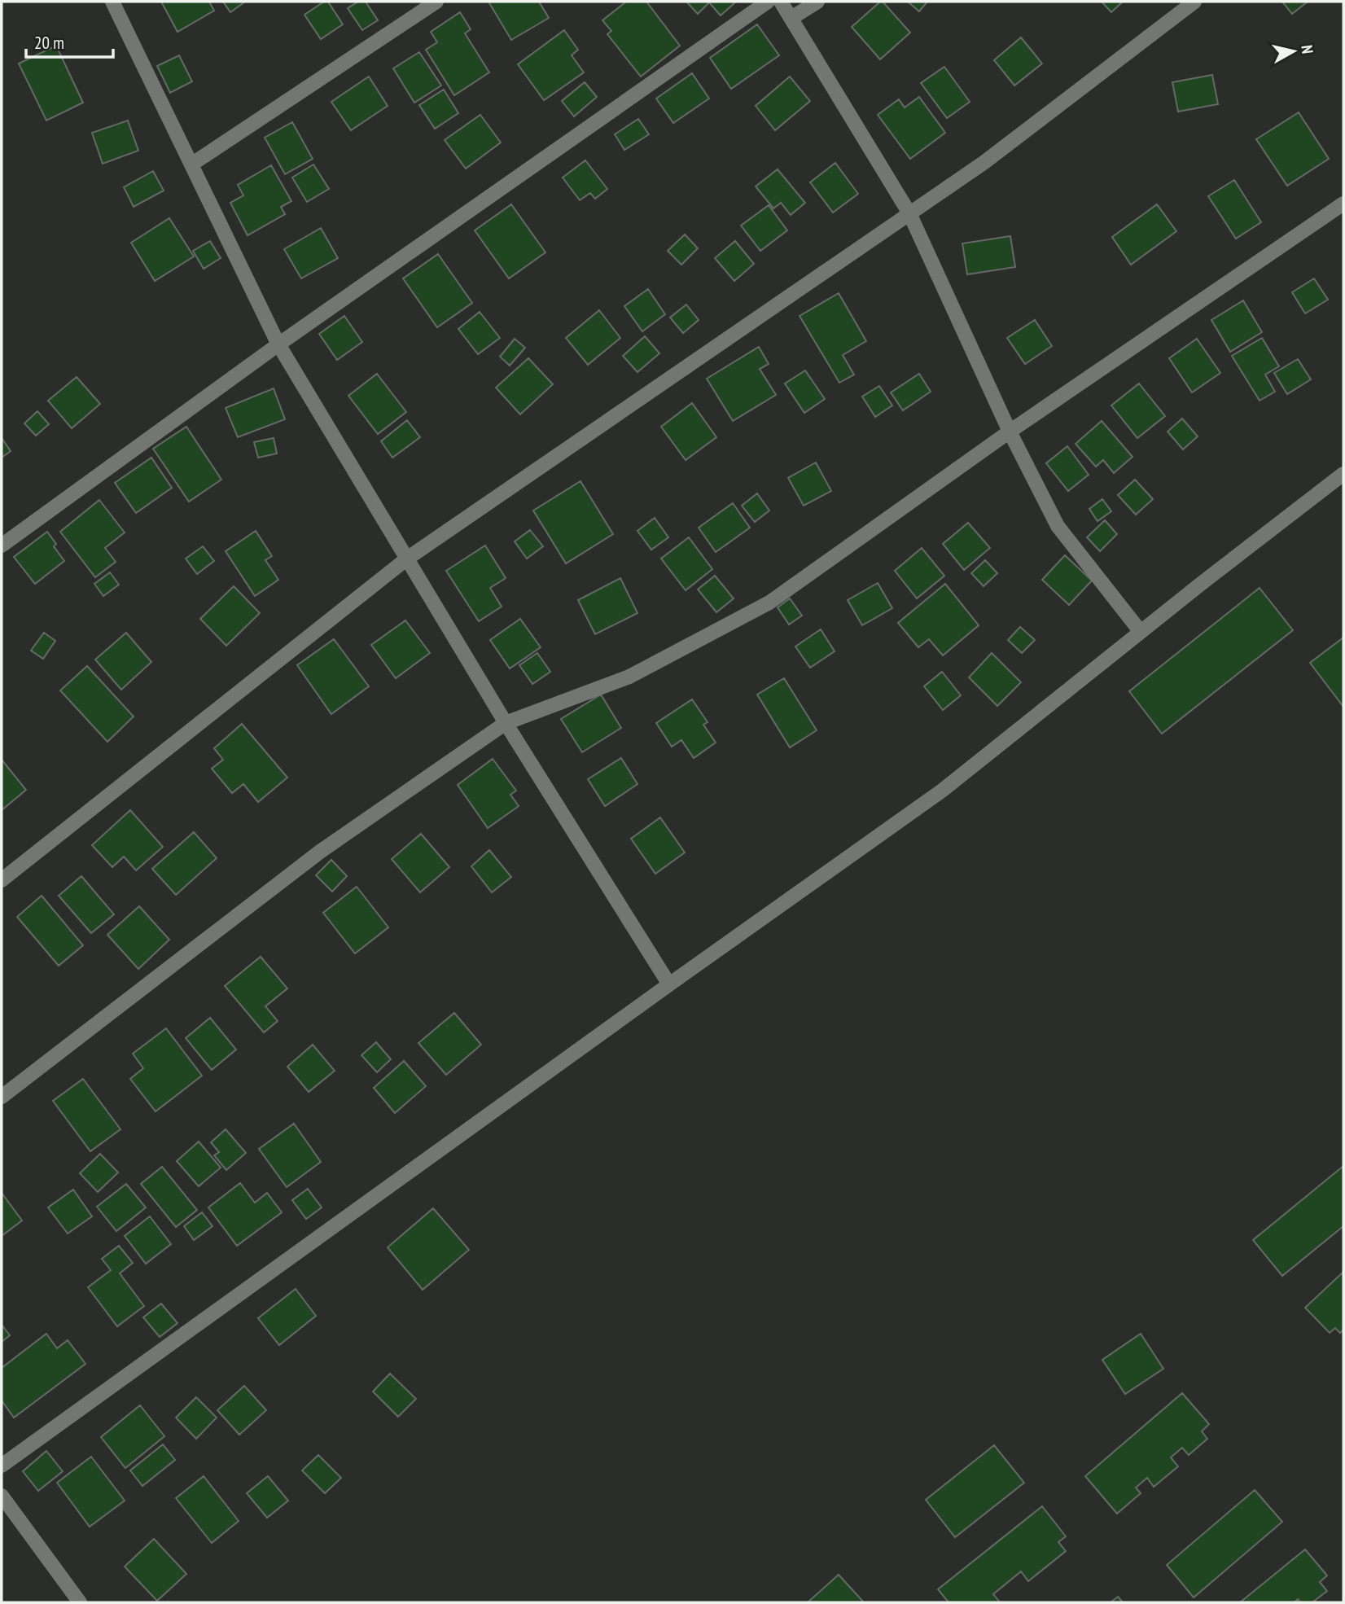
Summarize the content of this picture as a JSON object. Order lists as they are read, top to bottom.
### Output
{
  "scale_bar": "20 m",
  "north": "right"
}
